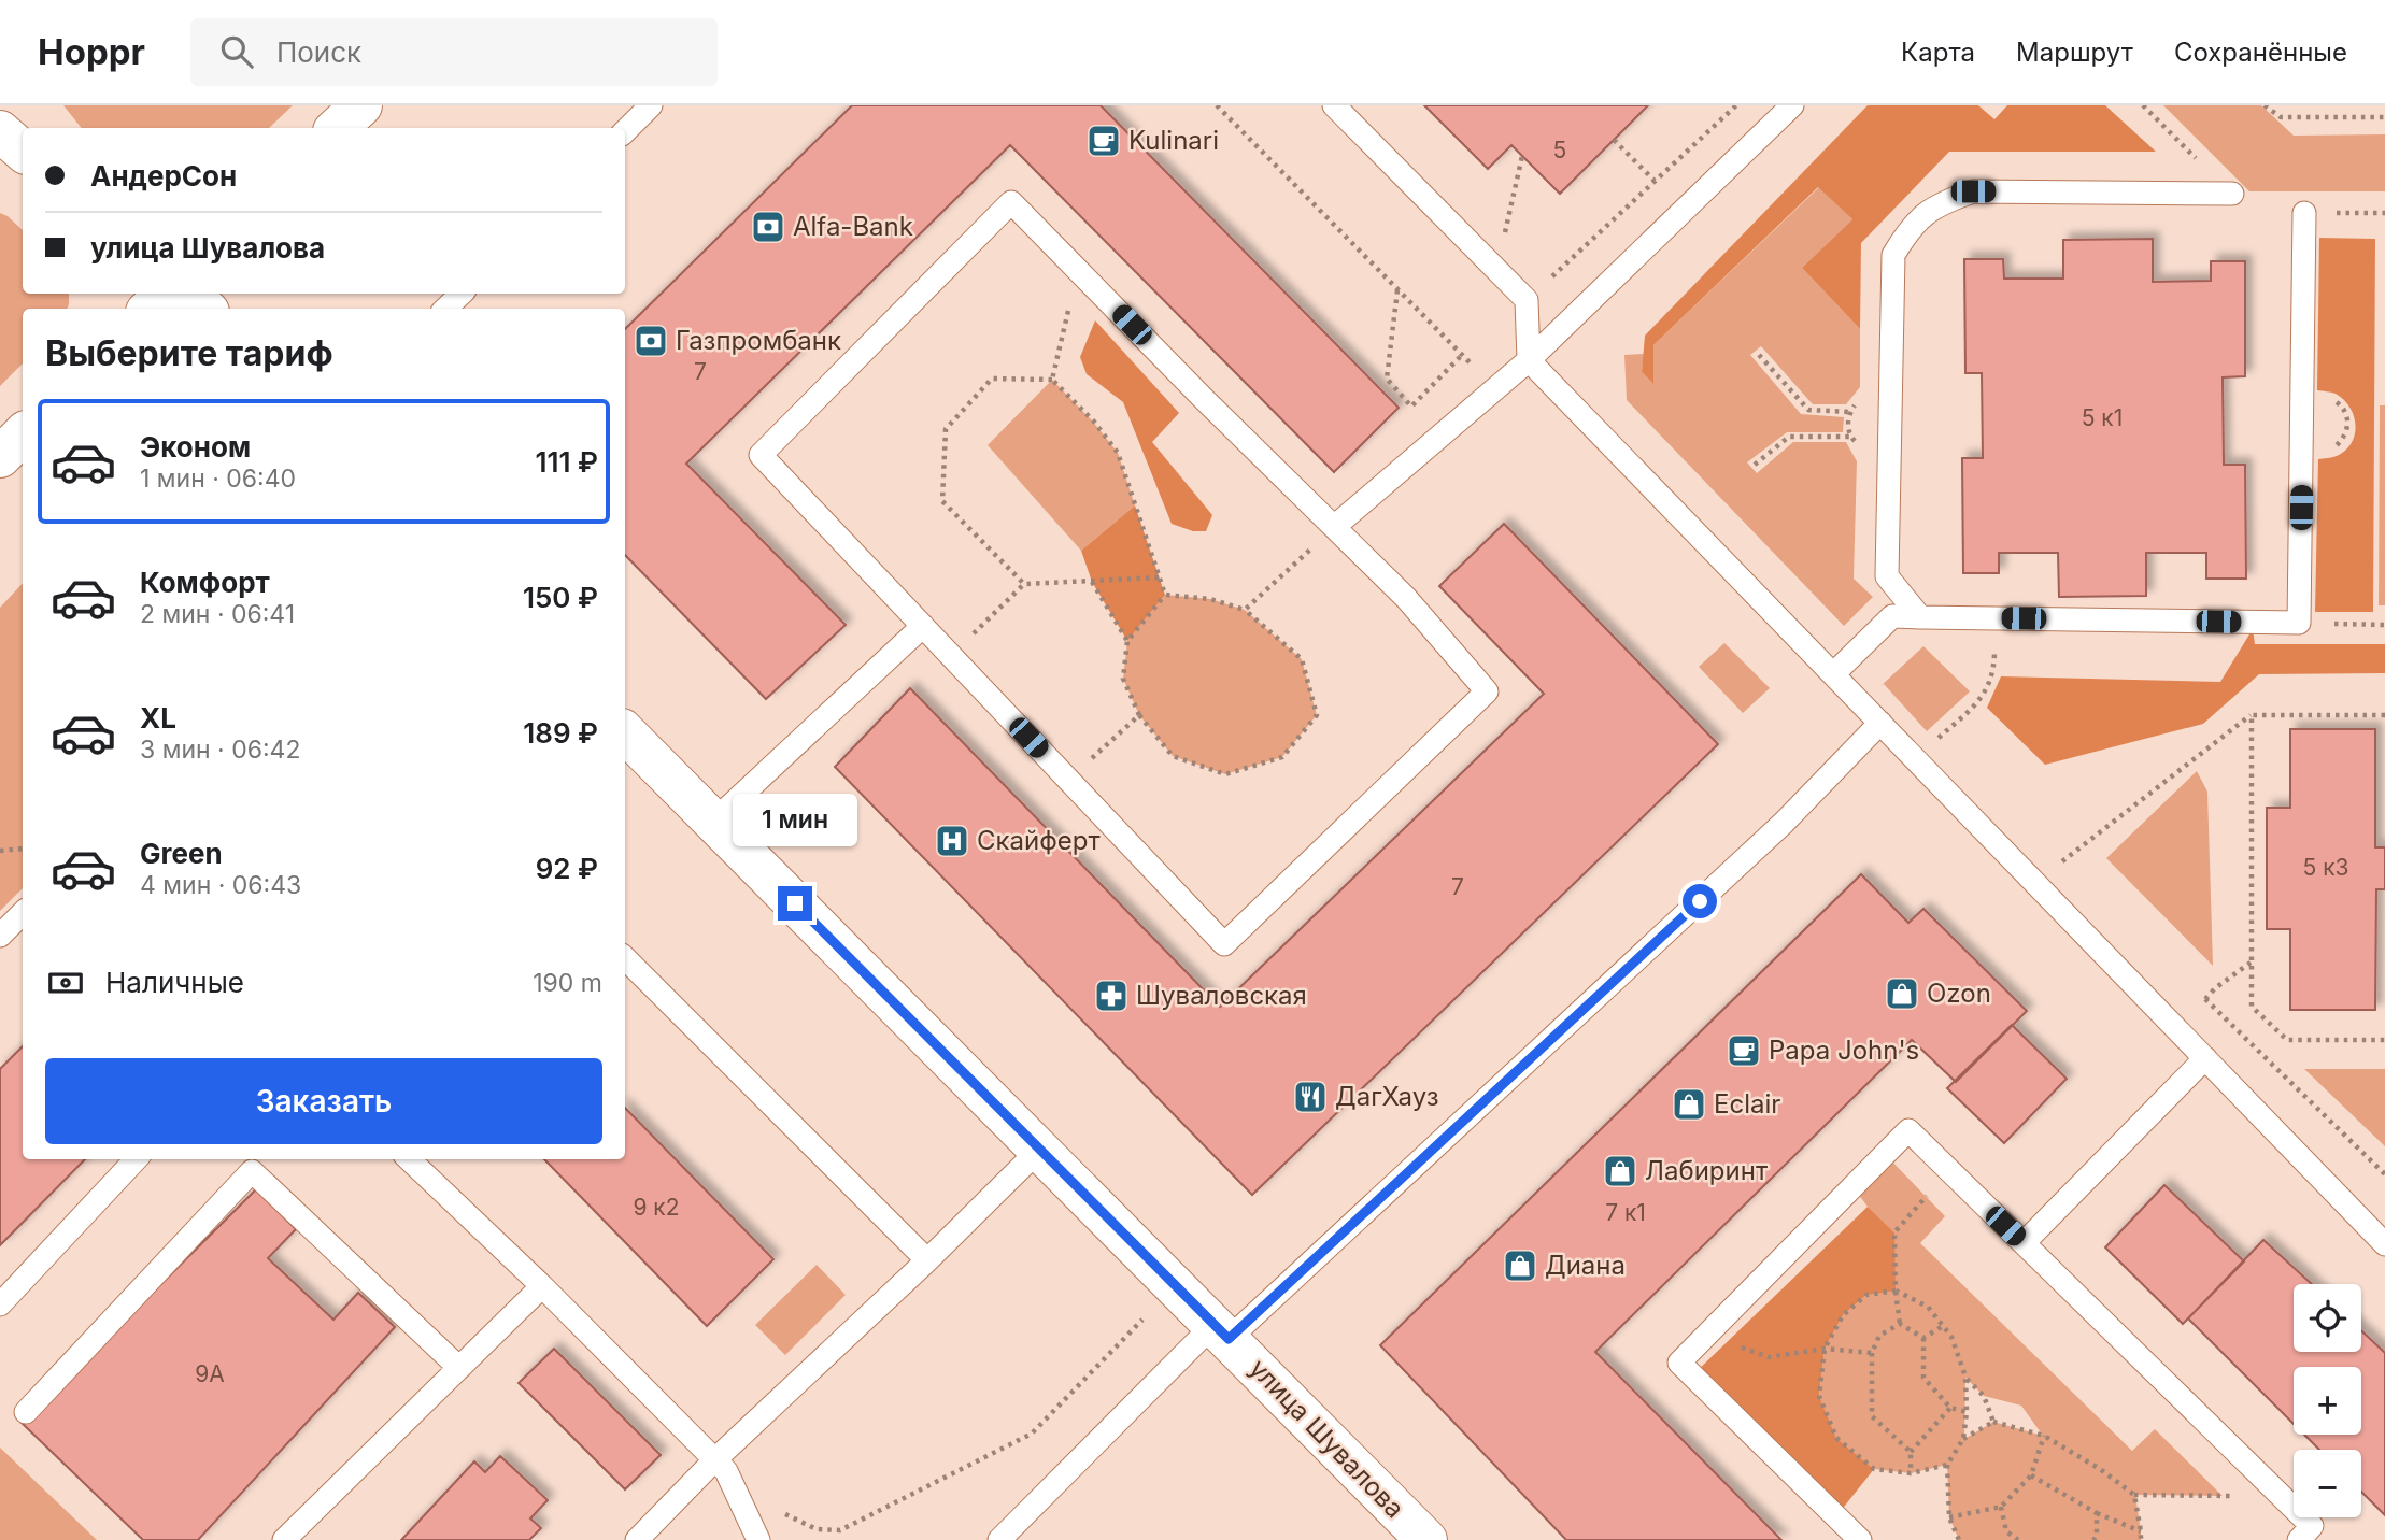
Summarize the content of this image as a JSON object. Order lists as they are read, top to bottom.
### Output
{
  "streets": {
    "street": ["улица Шувалова"]
  },
  "places": {
    "cafe": ["Kulinari", "Papa John's"],
    "bank": ["Alfa-Bank", "Газпромбанк"],
    "hospital": ["Скайферт"],
    "shop": [
      "Ozon",
      "Eclair",
      "Лабиринт",
      "Диана"
    ],
    "pharmacy": ["Шуваловская"],
    "restaurant": ["ДагХауз"]
  },
  "house_numbers": [
    "5",
    "7",
    "5 к1",
    "5 к3",
    "7",
    "9 к2",
    "7 к1",
    "9А"
  ],
  "page": {
    "header": "Hoppr",
    "search": "Поиск",
    "nav": ["Карта", "Маршрут", "Сохранённые"],
    "banner": ["АндерСон", "улица Шувалова"],
    "heading": "Выберите тариф",
    "list": [
      {
        "name": "Эконом",
        "note": "1 мин · 06:40",
        "value": "111 ₽"
      },
      {
        "name": "Комфорт",
        "note": "2 мин · 06:41",
        "value": "150 ₽"
      },
      {
        "name": "XL",
        "note": "3 мин · 06:42",
        "value": "189 ₽"
      },
      {
        "name": "Green",
        "note": "4 мин · 06:43",
        "value": "92 ₽"
      }
    ],
    "bubble": "1 мин",
    "pay": ["Наличные", "190 m"],
    "buttons": "Заказать",
    "map_buttons": ["+", "−"]
  }
}
